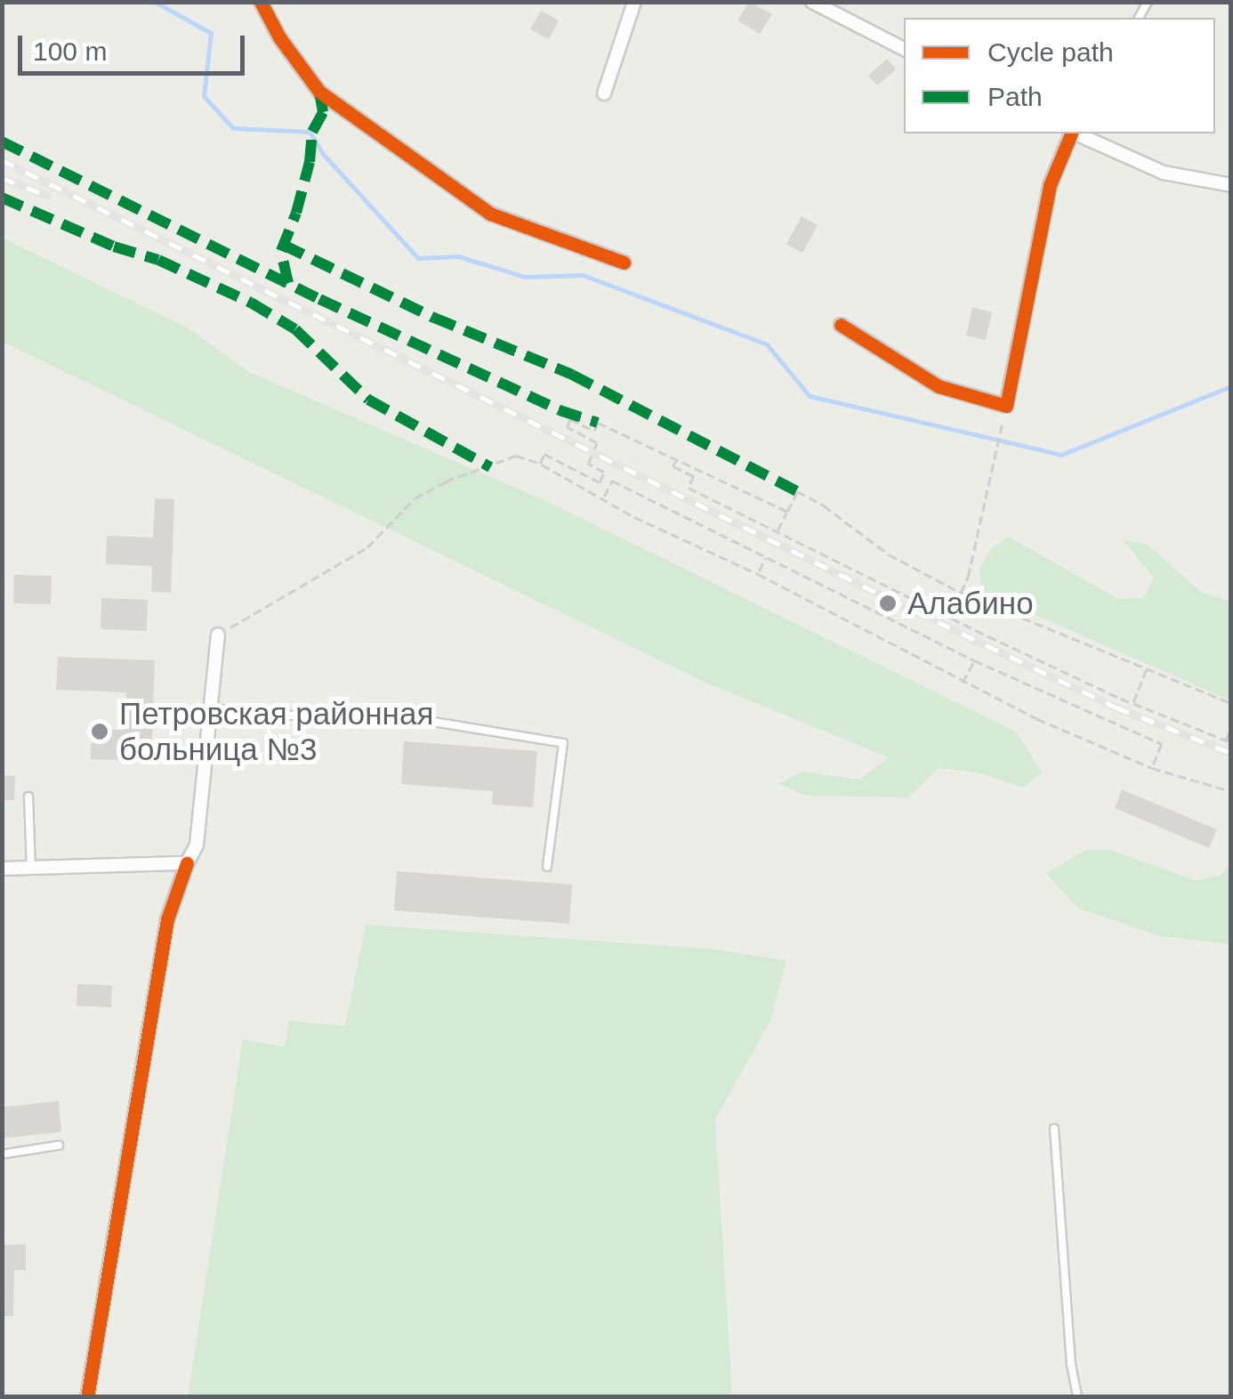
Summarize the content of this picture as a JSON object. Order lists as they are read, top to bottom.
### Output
{
  "places": ["Алабино", "Петровская районная больница №3"],
  "legend": ["Cycle path", "Path"],
  "scale_bar": "100 m"
}
